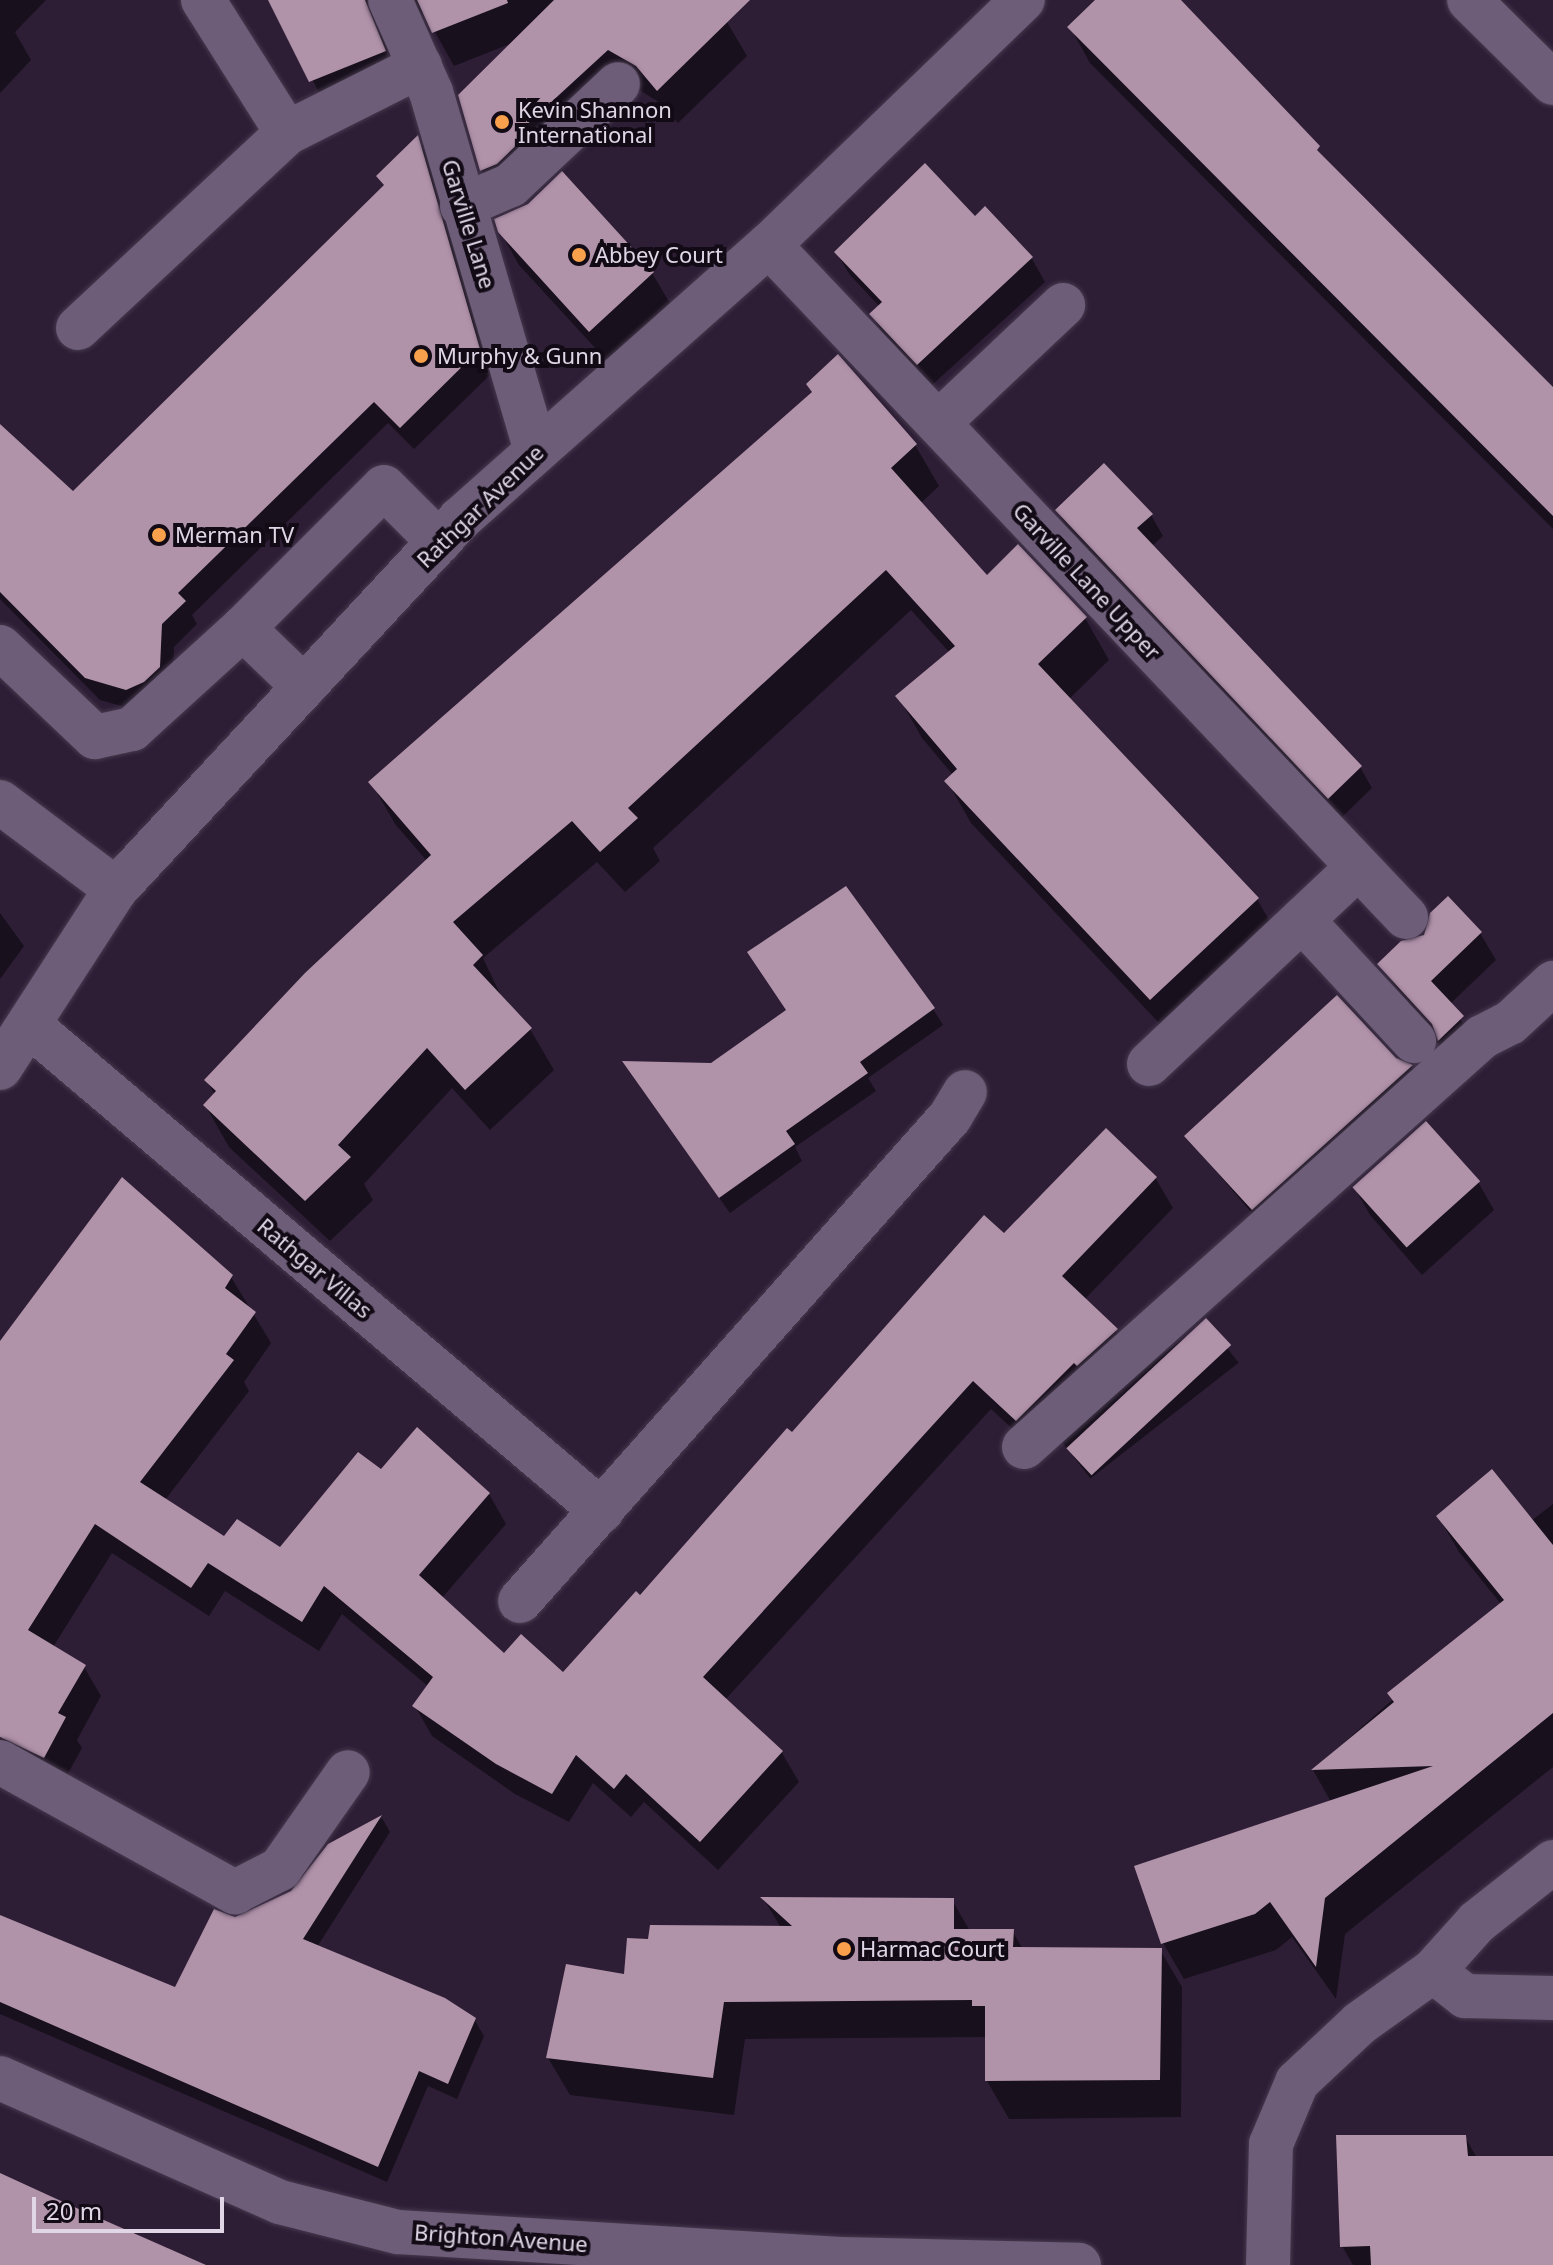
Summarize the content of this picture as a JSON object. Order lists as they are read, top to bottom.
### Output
{
  "streets": {
    "street": [
      "Garville Lane",
      "Rathgar Avenue",
      "Garville Lane Upper",
      "Rathgar Villas",
      "Brighton Avenue"
    ]
  },
  "crossings": [
    ["Garville Lane", "Rathgar Avenue"],
    ["Rathgar Avenue", "Garville Lane Upper"],
    ["Rathgar Avenue", "Rathgar Villas"]
  ],
  "places": [
    "Kevin Shannon International",
    "Abbey Court",
    "Murphy & Gunn",
    "Merman TV",
    "Harmac Court"
  ],
  "scale_bar": "20 m"
}
